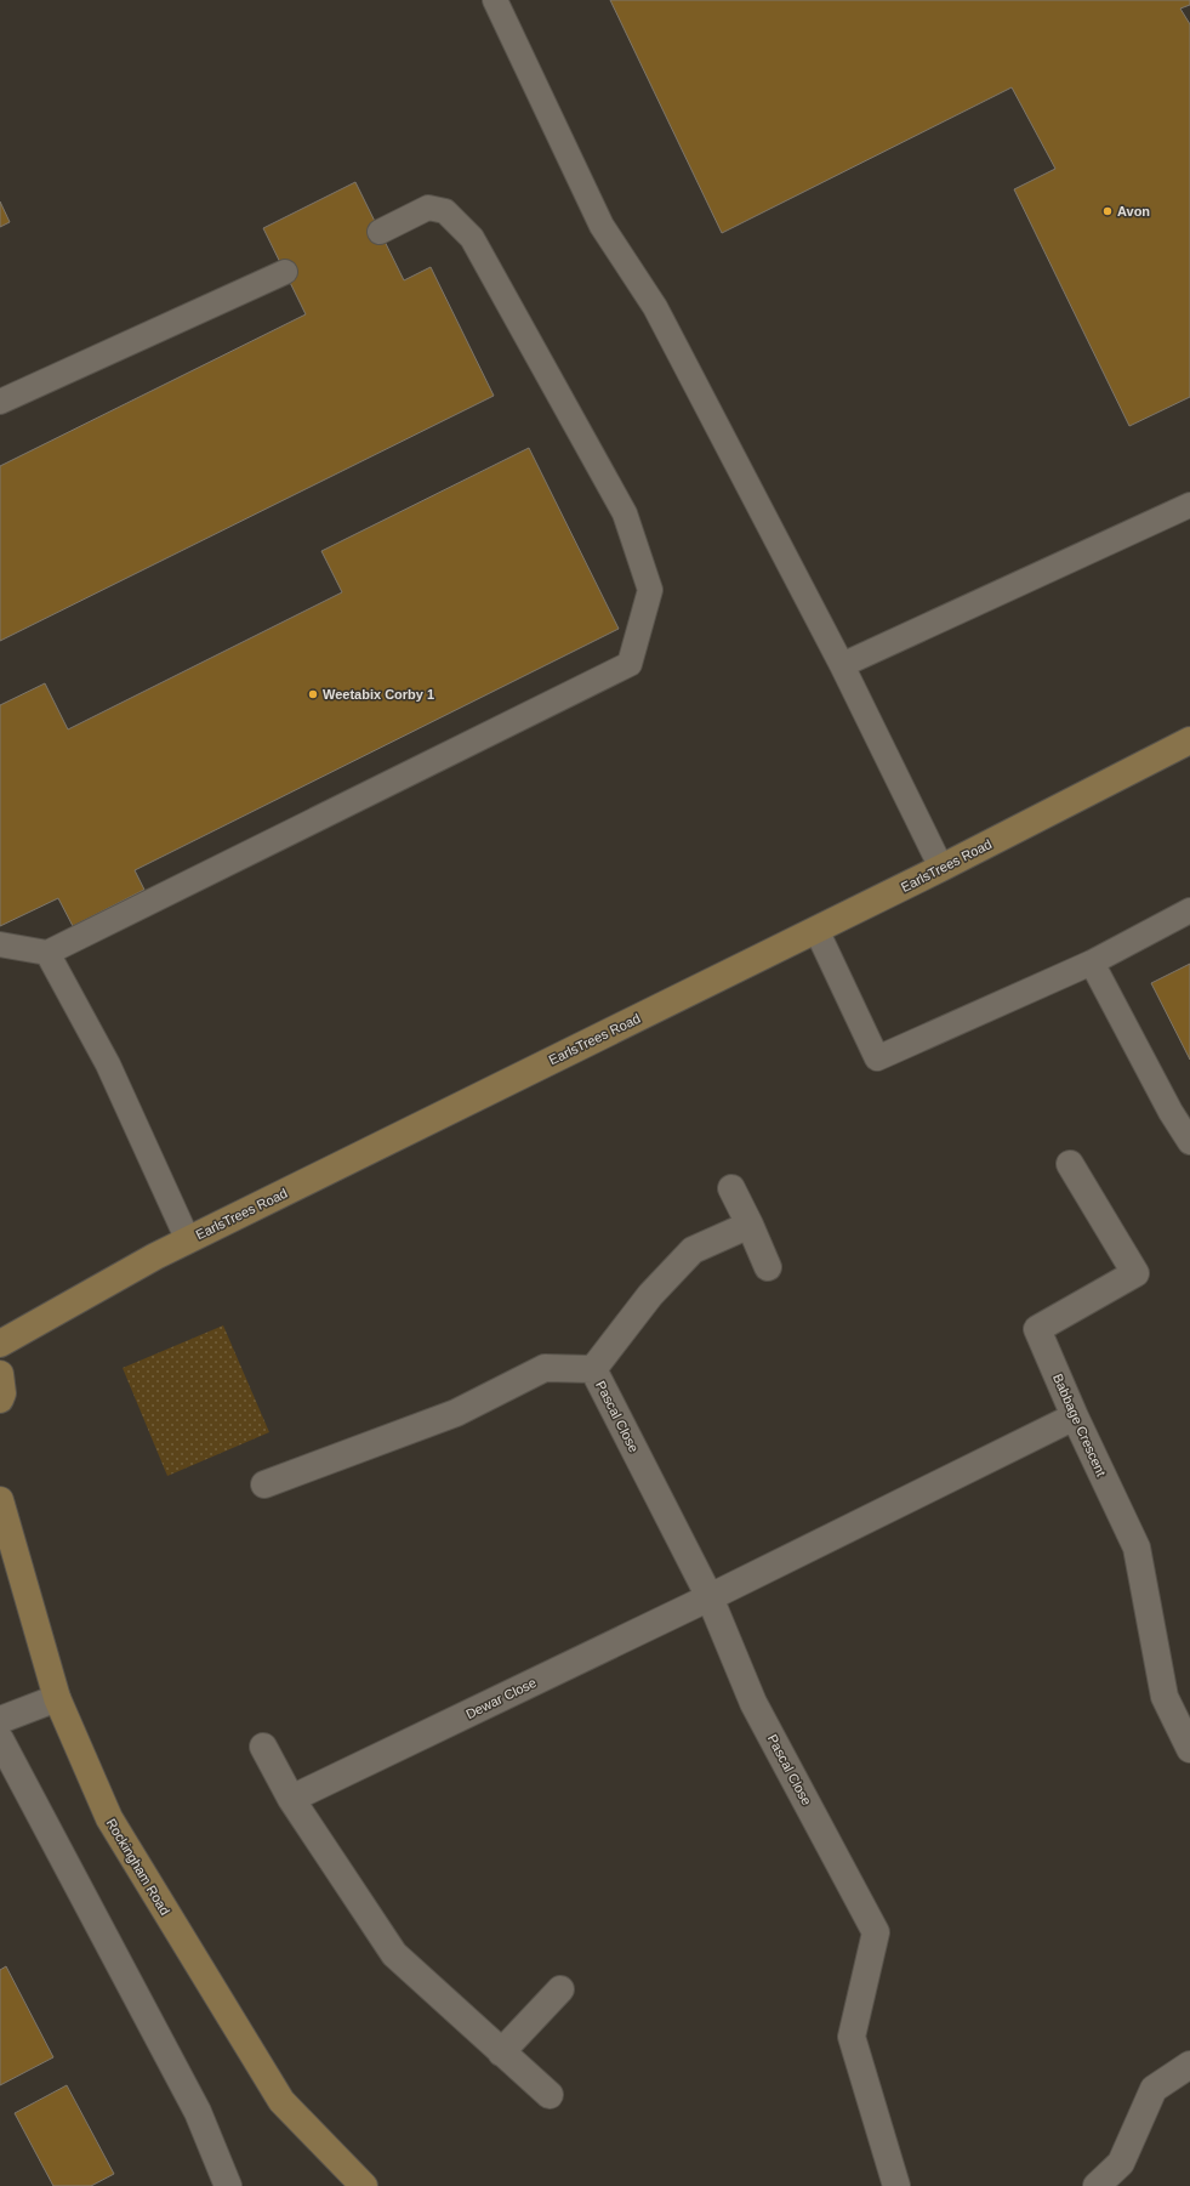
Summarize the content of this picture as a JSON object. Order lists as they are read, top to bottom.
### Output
{
  "streets": {
    "street": [
      "EarlsTrees Road",
      "Pascal Close",
      "Babbage Crescent",
      "Dewar Close",
      "Rockingham Road"
    ]
  },
  "crossings": [
    ["Pascal Close", "Dewar Close"],
    ["Babbage Crescent", "Dewar Close"]
  ],
  "places": ["Avon", "Weetabix Corby 1"]
}
